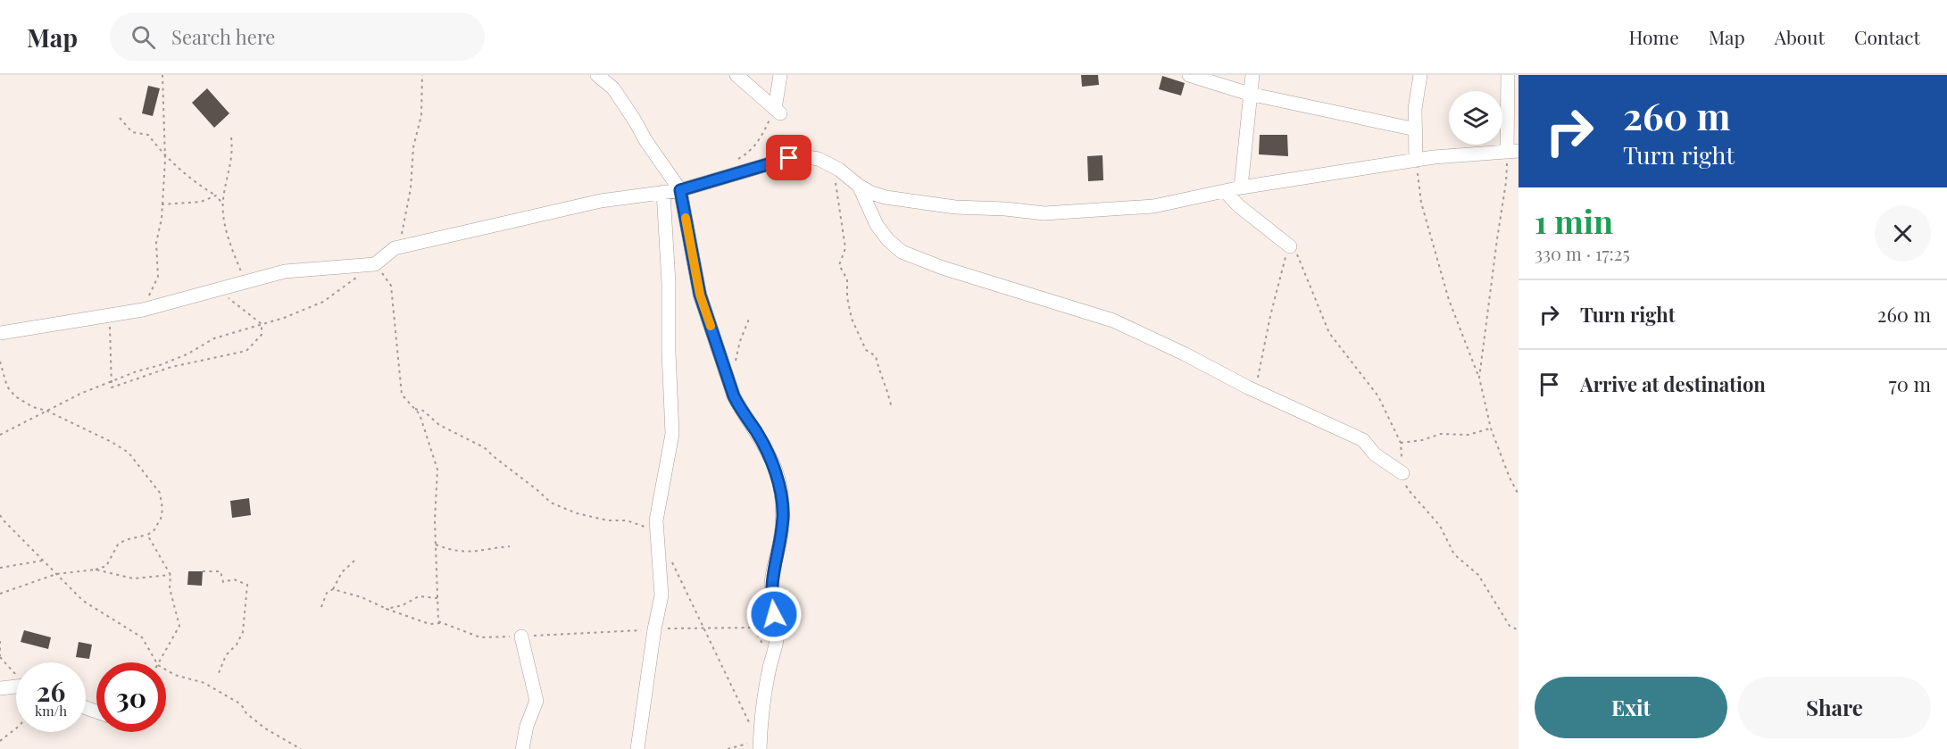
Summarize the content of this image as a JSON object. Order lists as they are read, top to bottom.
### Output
{
  "page": {
    "header": "Map",
    "search": "Search here",
    "nav": [
      "Home",
      "Map",
      "About",
      "Contact"
    ],
    "turn": ["260 m", "Turn right"],
    "heading": ["1 min", "330 m · 17:25"],
    "list": [
      {
        "name": "Turn right",
        "value": "260 m"
      },
      {
        "name": "Arrive at destination",
        "value": "70 m"
      }
    ],
    "speed": "26 km/h",
    "limit": "30",
    "buttons": ["Exit", "Share"]
  }
}
